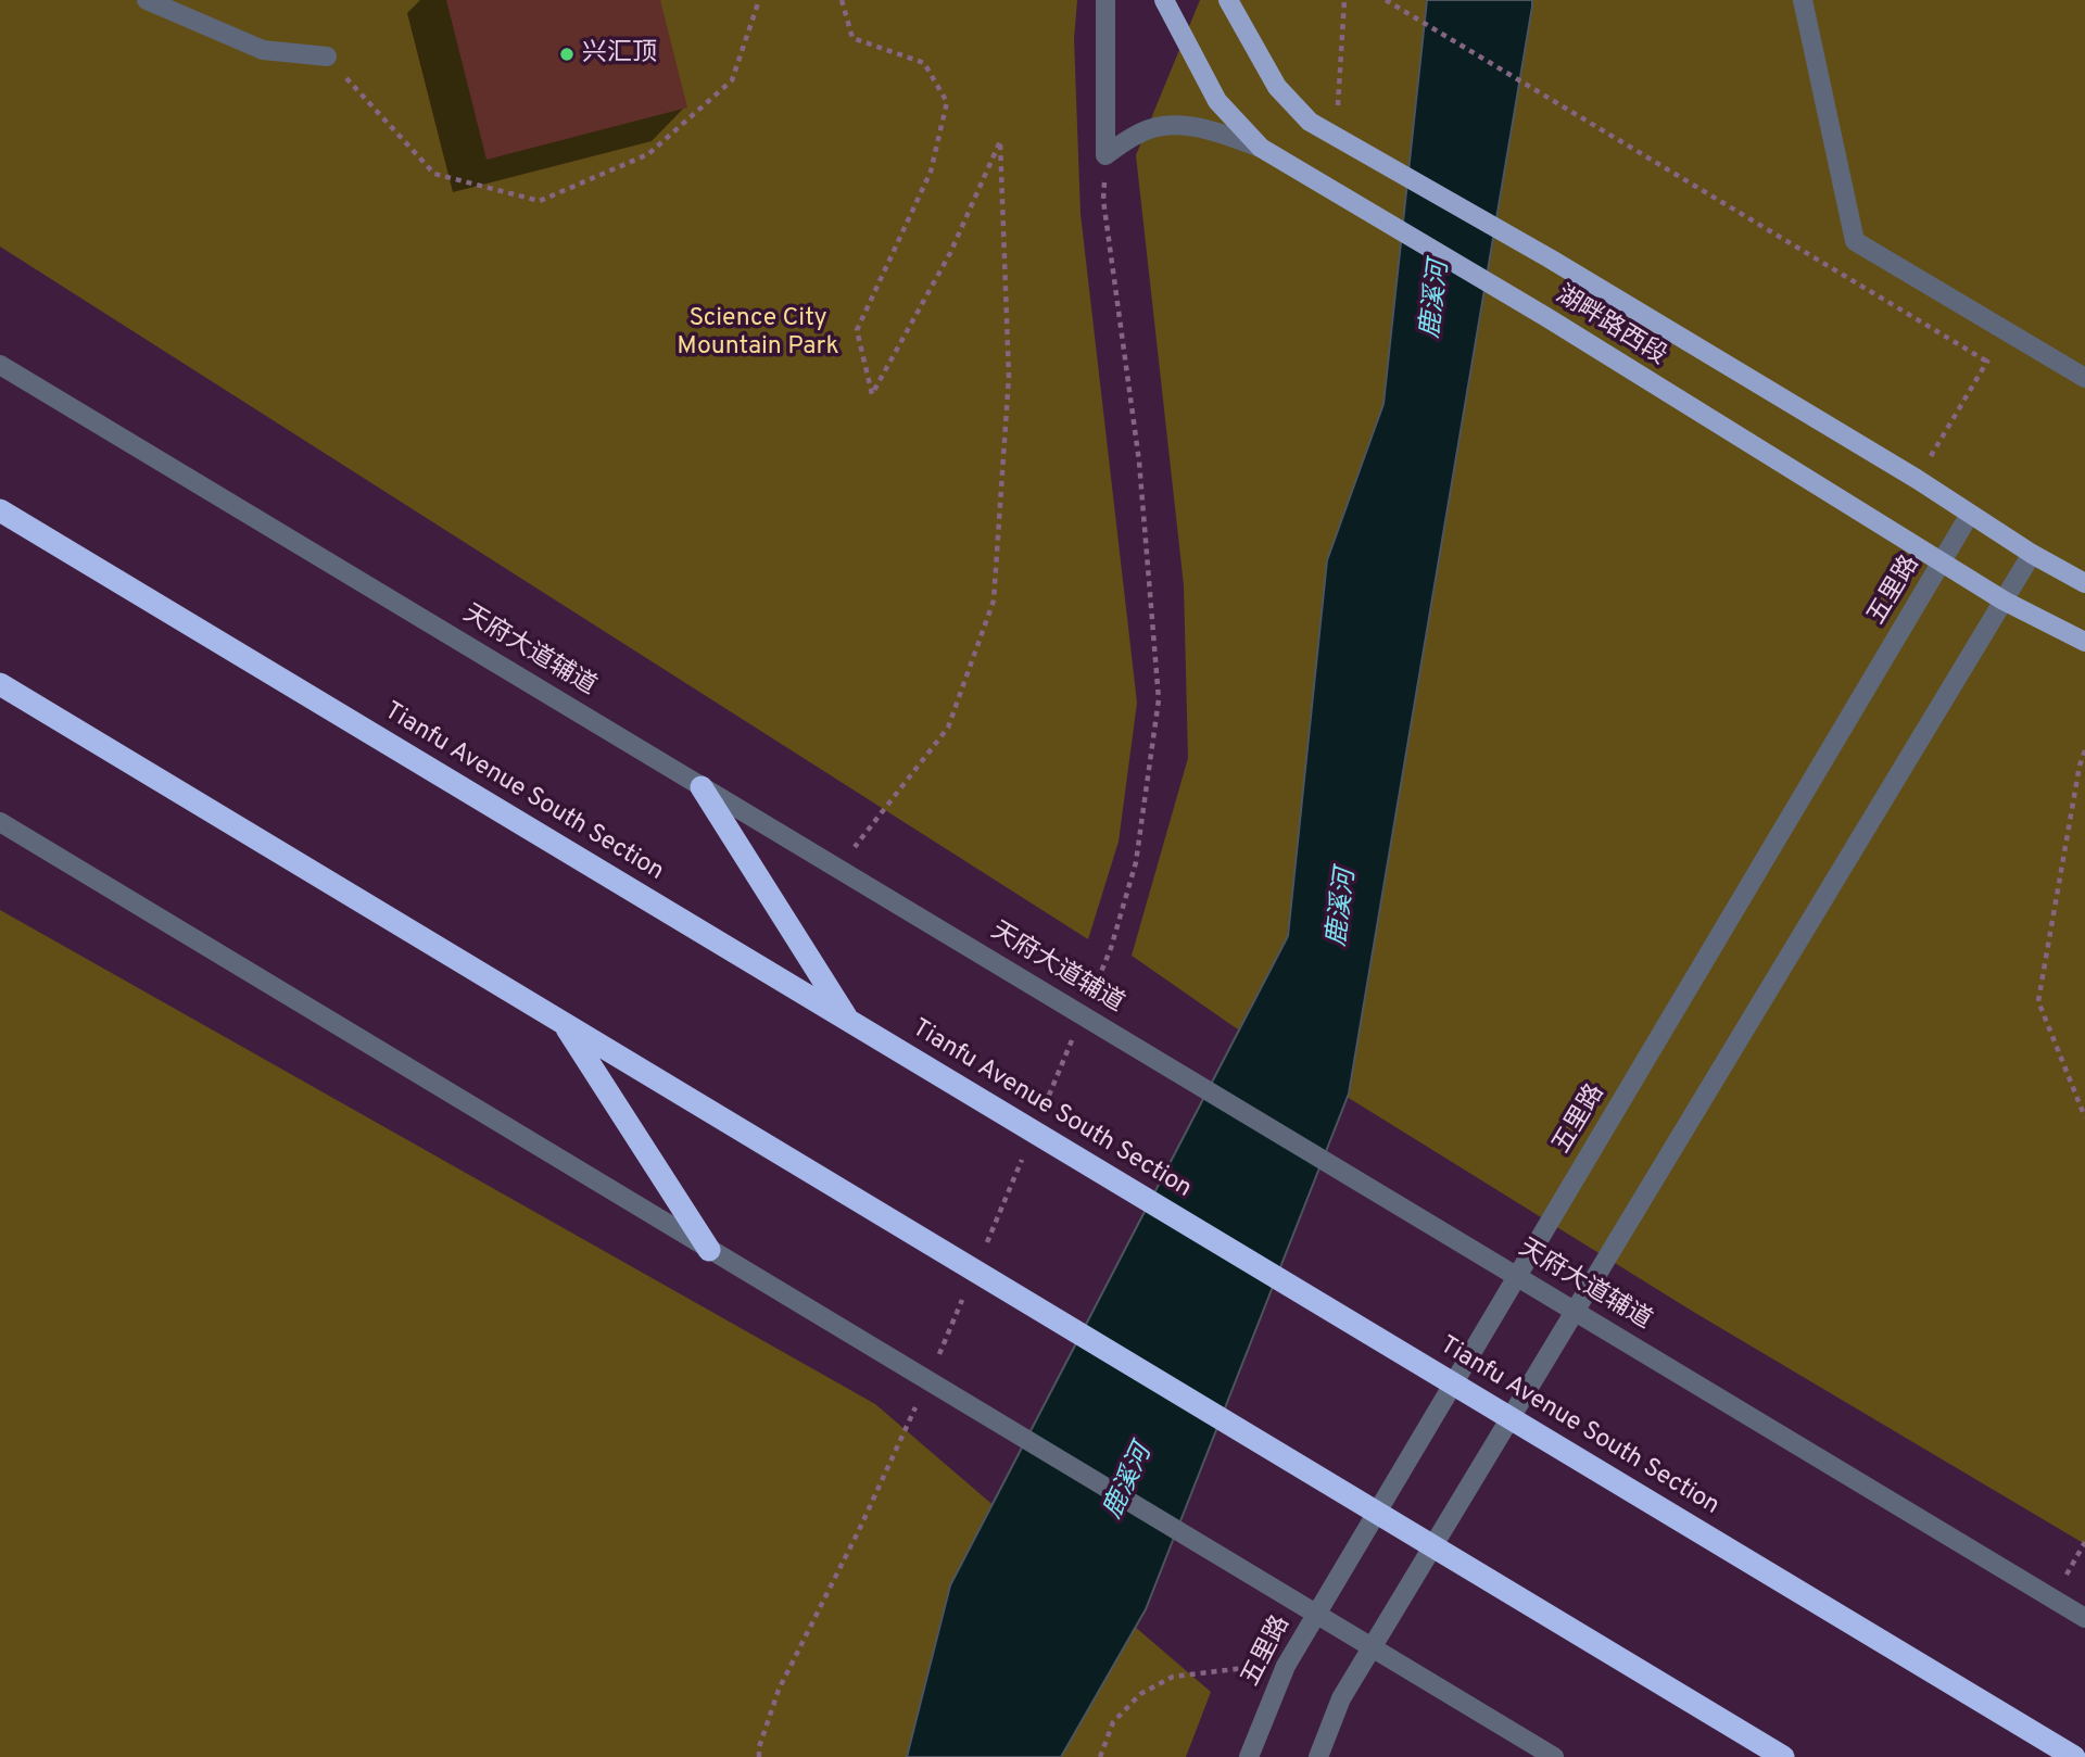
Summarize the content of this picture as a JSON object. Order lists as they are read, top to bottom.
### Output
{
  "streets": {
    "highway": ["Tianfu Avenue South Section"],
    "main road": ["湖畔路西段"],
    "street": ["五里路", "天府大道辅道"]
  },
  "crossings": [
    ["湖畔路西段", "五里路"]
  ],
  "water": ["鹿溪河"],
  "parks": ["Science City Mountain Park"],
  "places": ["兴汇顶"]
}
